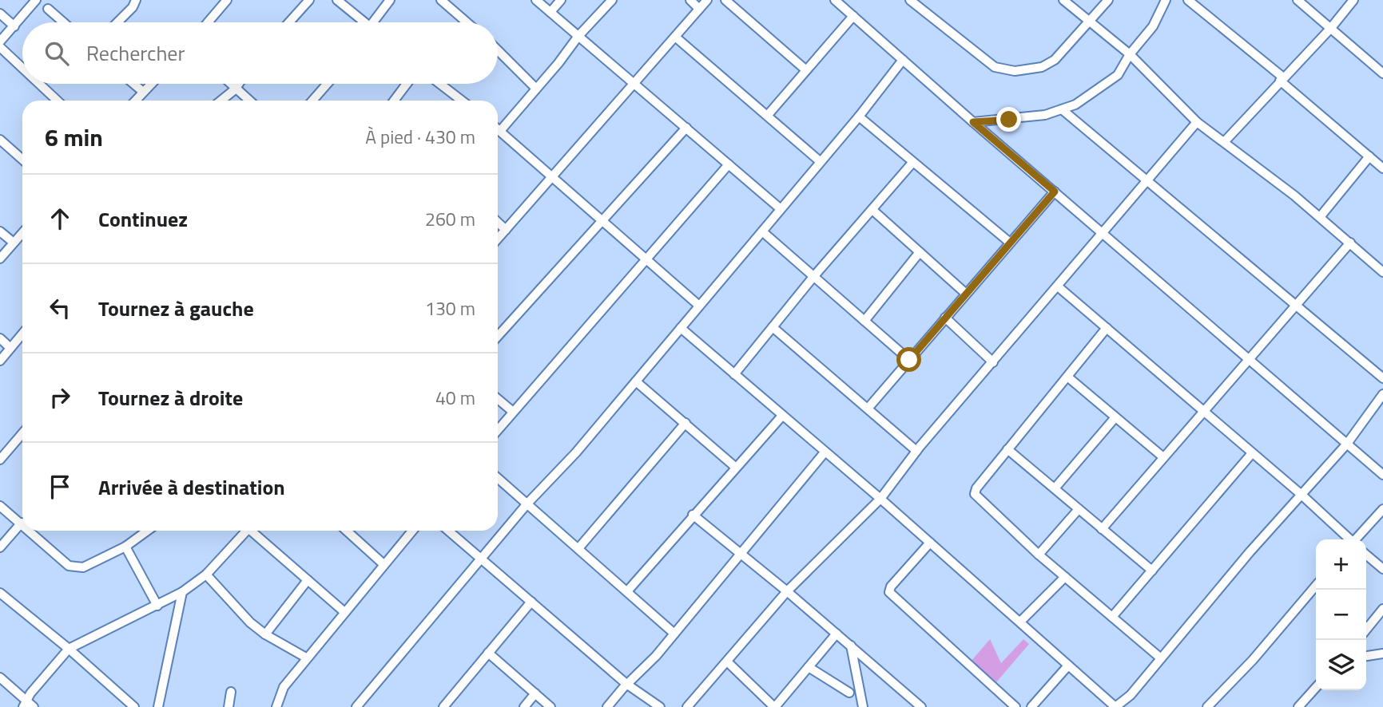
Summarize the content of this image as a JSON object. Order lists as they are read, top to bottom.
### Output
{
  "page": {
    "search": "Rechercher",
    "heading": ["6 min", "À pied · 430 m"],
    "list": [
      ["Continuez", "260 m"],
      ["Tournez à gauche", "130 m"],
      ["Tournez à droite", "40 m"],
      "Arrivée à destination"
    ],
    "map_buttons": ["+", "−"]
  }
}
